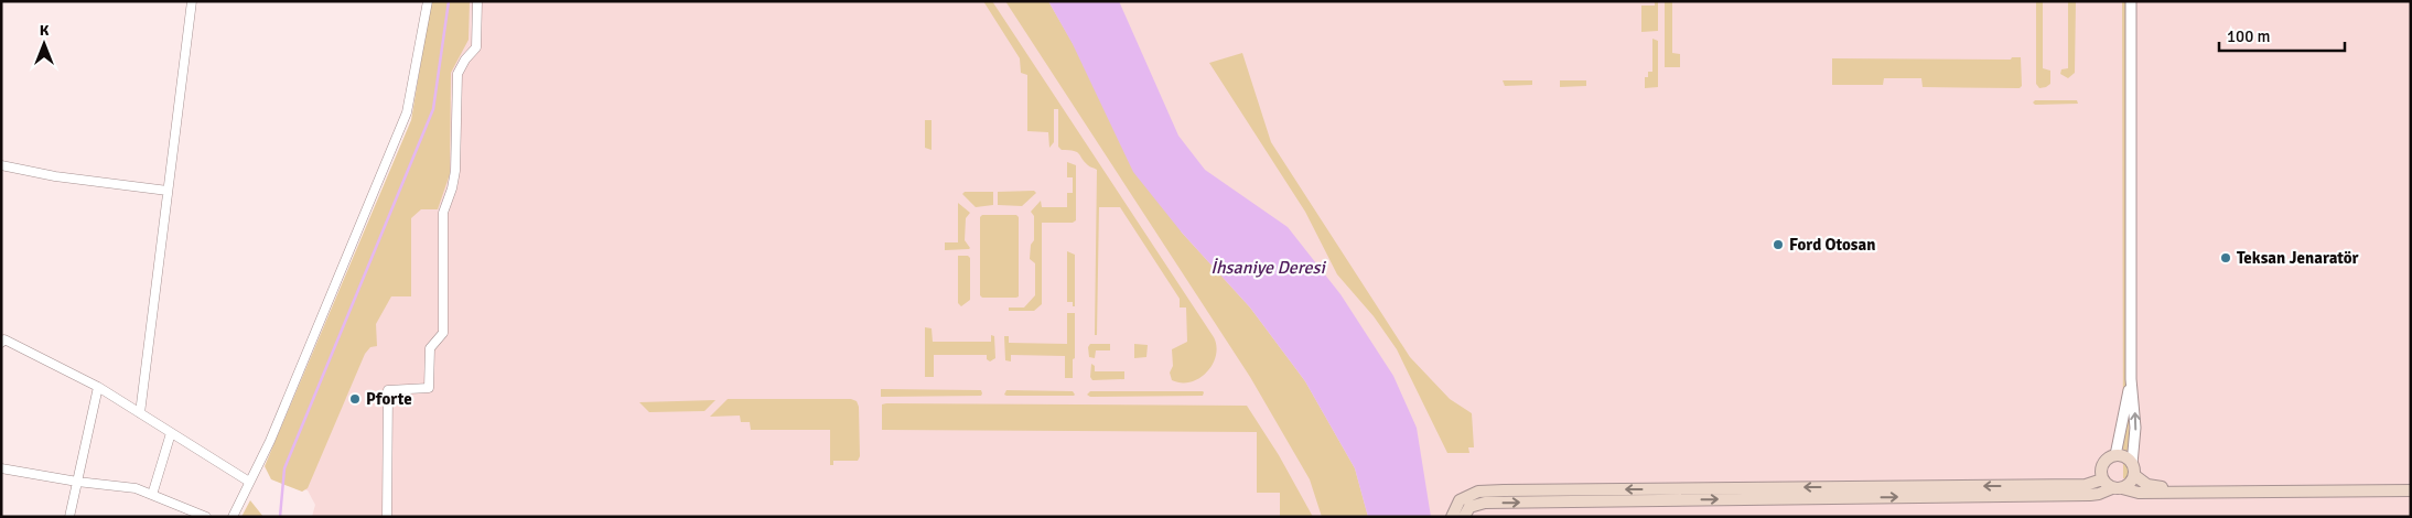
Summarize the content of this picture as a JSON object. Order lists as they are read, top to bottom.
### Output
{
  "water": ["İhsaniye Deresi"],
  "places": ["Ford Otosan", "Teksan Jenaratör", "Pforte"],
  "scale_bar": "100 m",
  "north": "top"
}
